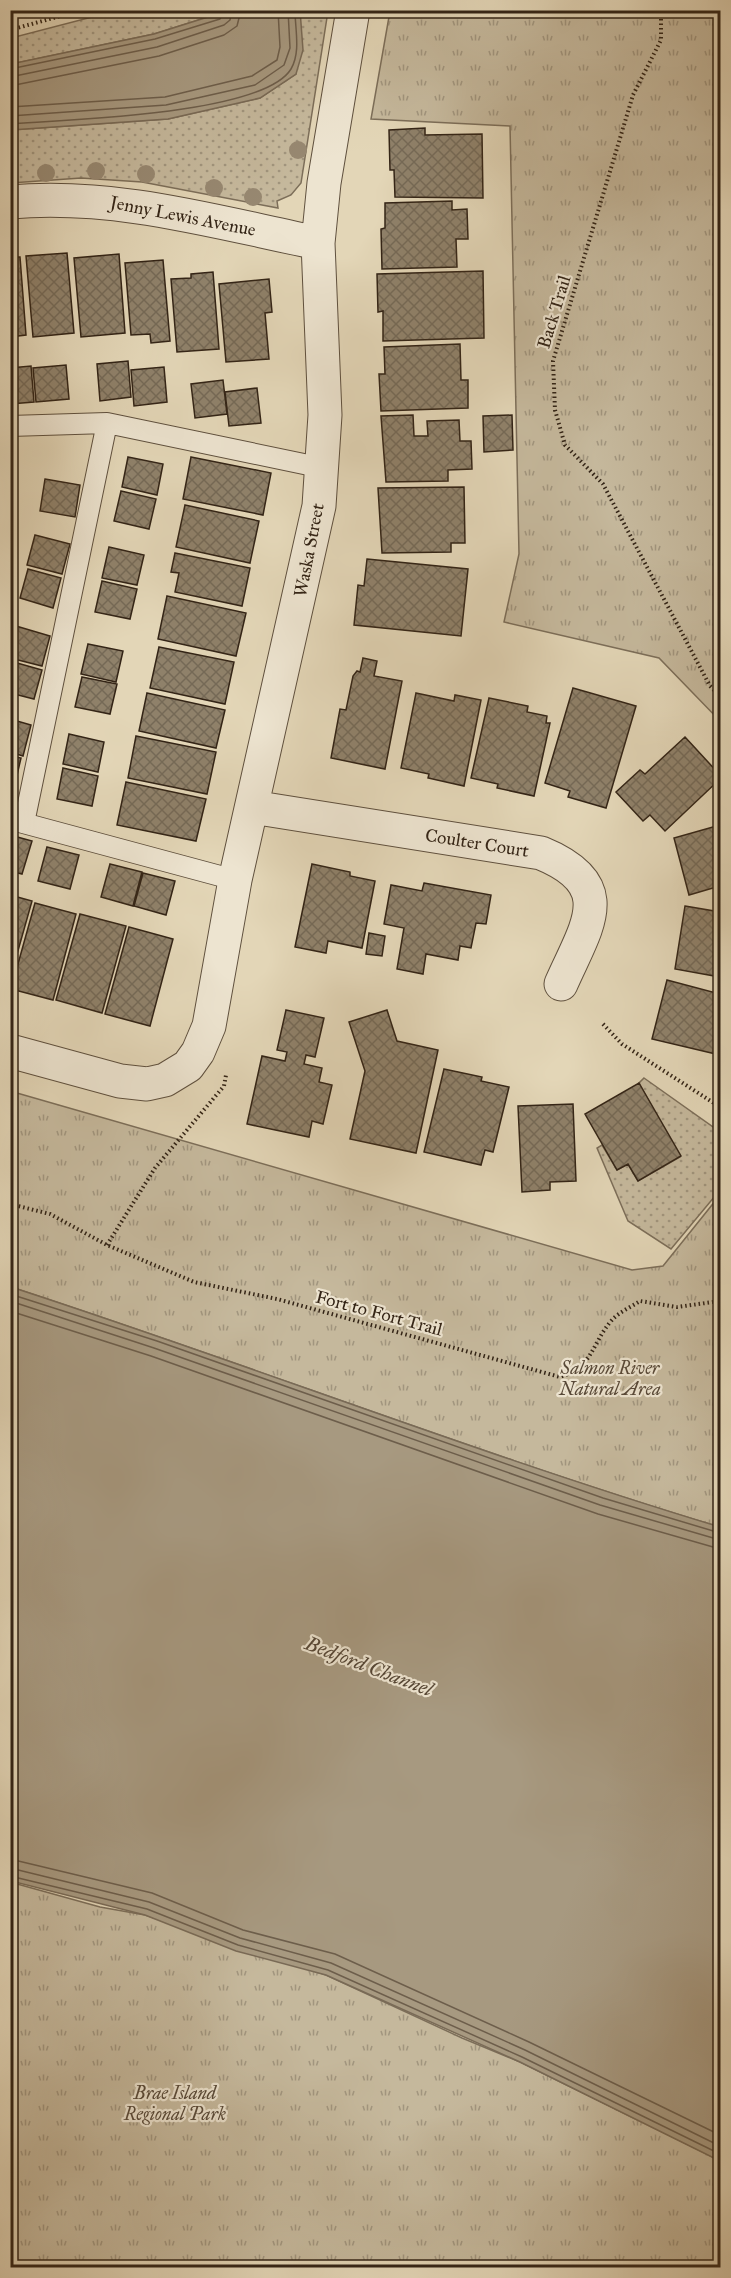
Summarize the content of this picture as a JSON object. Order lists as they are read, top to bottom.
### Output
{
  "streets": {
    "street": ["Jenny Lewis Avenue", "Waska Street", "Coulter Court"],
    "path": ["Back Trail", "Fort to Fort Trail"]
  },
  "crossings": [
    ["Jenny Lewis Avenue", "Waska Street"],
    ["Waska Street", "Coulter Court"]
  ],
  "water": ["Bedford Channel"],
  "parks": ["Salmon River Natural Area", "Brae Island Regional Park"]
}
